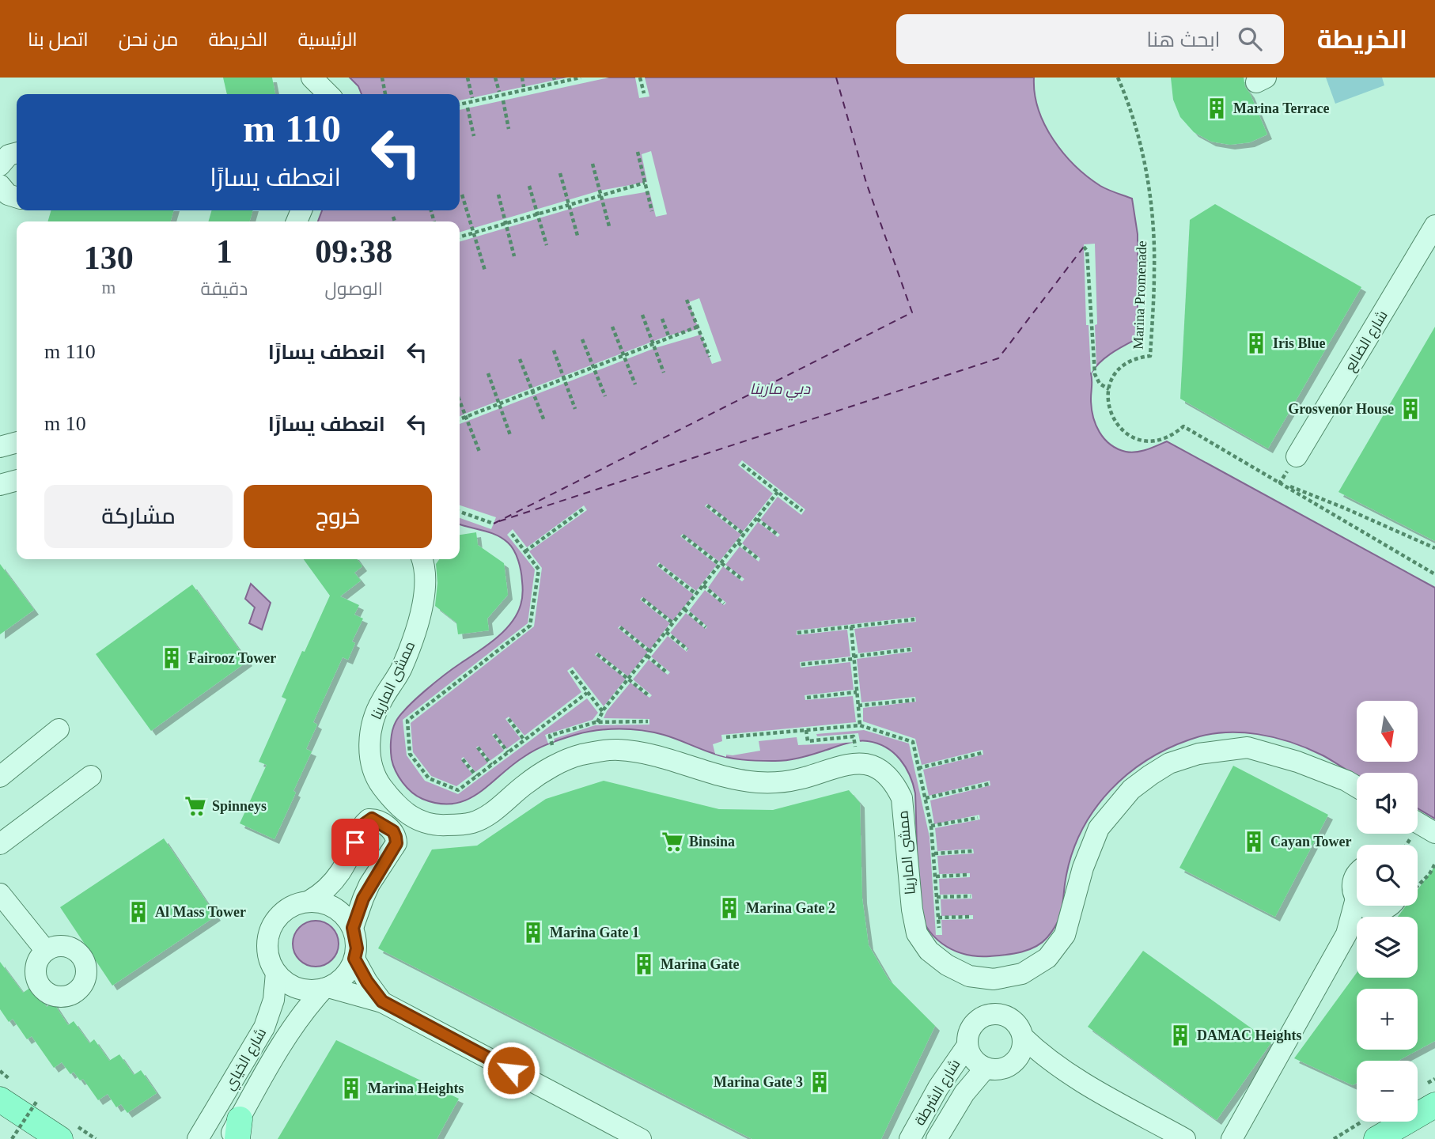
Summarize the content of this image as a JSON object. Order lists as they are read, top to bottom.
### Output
{
  "streets": {
    "street": [
      "شارع الضالع",
      "ممشى المارينا",
      "شارع الخياي",
      "شارع الشرطة"
    ],
    "path": ["Marina Promenade"]
  },
  "water": ["دبي مارينا"],
  "places": {
    "building": [
      "Marina Terrace",
      "Iris Blue",
      "Grosvenor House",
      "Fairooz Tower",
      "Cayan Tower",
      "Marina Gate 2",
      "Al Mass Tower",
      "Marina Gate 1",
      "Marina Gate",
      "DAMAC Heights",
      "Marina Gate 3",
      "Marina Heights"
    ],
    "supermarket": ["Spinneys", "Binsina"]
  },
  "north": "bottom",
  "page": {
    "header": "الخريطة",
    "search": "ابحث هنا",
    "nav": [
      "الرئيسية",
      "الخريطة",
      "من نحن",
      "اتصل بنا"
    ],
    "turn": ["110 m", "انعطف يسارًا"],
    "eta": [
      "09:38",
      "الوصول",
      "1",
      "دقيقة",
      "130",
      "m"
    ],
    "list": [
      {
        "name": "انعطف يسارًا",
        "value": "110 m"
      },
      {
        "name": "انعطف يسارًا",
        "value": "10 m"
      }
    ],
    "buttons": ["خروج", "مشاركة"],
    "map_buttons": ["+", "−"]
  }
}
